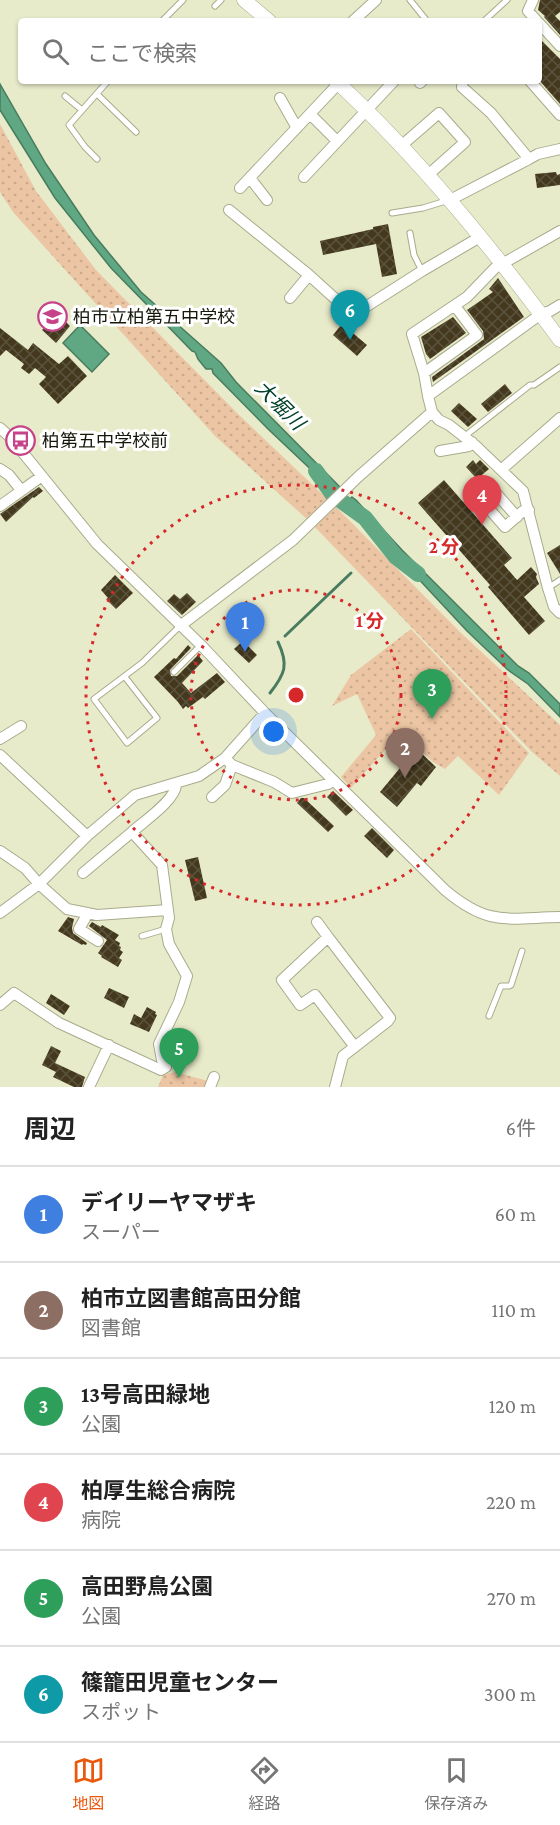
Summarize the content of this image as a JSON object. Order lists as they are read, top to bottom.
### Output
{
  "water": ["大堀川"],
  "places": {
    "school or university": ["柏市立柏第五中学校"],
    "bus stop": ["柏第五中学校前"]
  },
  "page": {
    "search": "ここで検索",
    "pins": [
      "6",
      "4",
      "1",
      "3",
      "2",
      "5"
    ],
    "heading": ["周辺", "6件"],
    "list": [
      {
        "mark": "1",
        "name": "デイリーヤマザキ",
        "note": "スーパー",
        "value": "60 m"
      },
      {
        "mark": "2",
        "name": "柏市立図書館高田分館",
        "note": "図書館",
        "value": "110 m"
      },
      {
        "mark": "3",
        "name": "13号高田緑地",
        "note": "公園",
        "value": "120 m"
      },
      {
        "mark": "4",
        "name": "柏厚生総合病院",
        "note": "病院",
        "value": "220 m"
      },
      {
        "mark": "5",
        "name": "高田野鳥公園",
        "note": "公園",
        "value": "270 m"
      },
      {
        "mark": "6",
        "name": "篠籠田児童センター",
        "note": "スポット",
        "value": "300 m"
      }
    ],
    "nav": ["地図", "経路", "保存済み"]
  },
  "rings": ["2 分", "1 分"]
}
